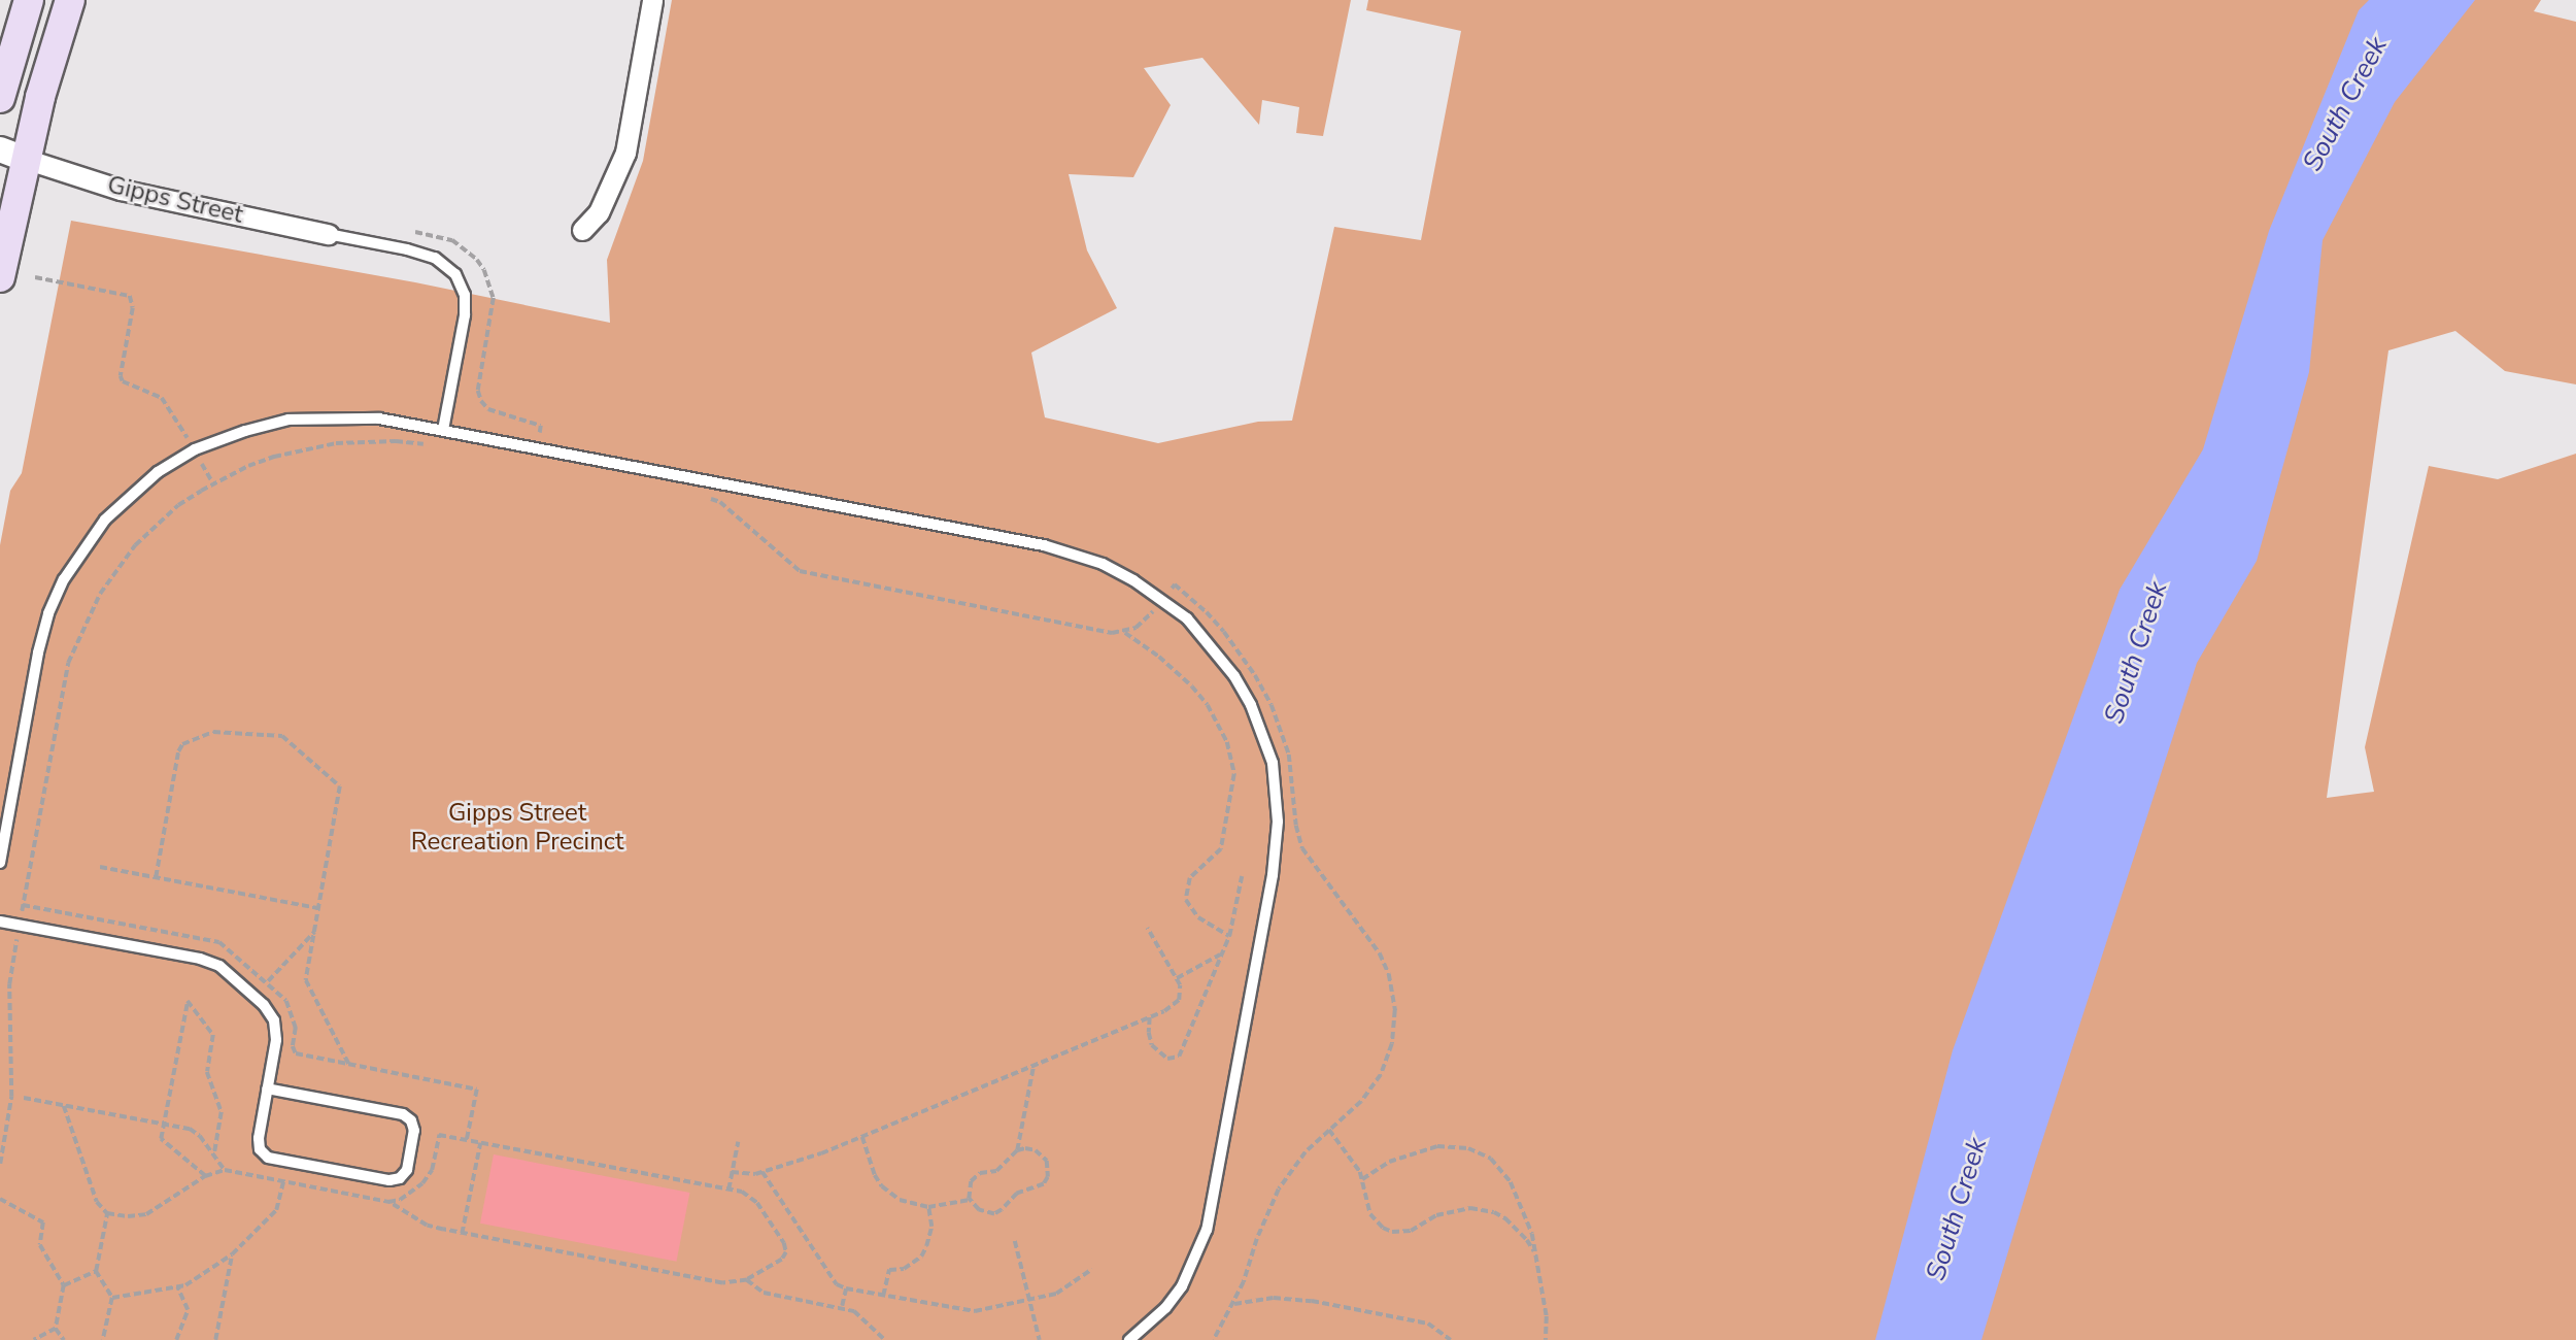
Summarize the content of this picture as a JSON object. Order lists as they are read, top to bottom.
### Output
{
  "streets": {
    "street": ["Gipps Street"]
  },
  "water": ["South Creek"],
  "parks": ["Gipps Street Recreation Precinct"]
}
